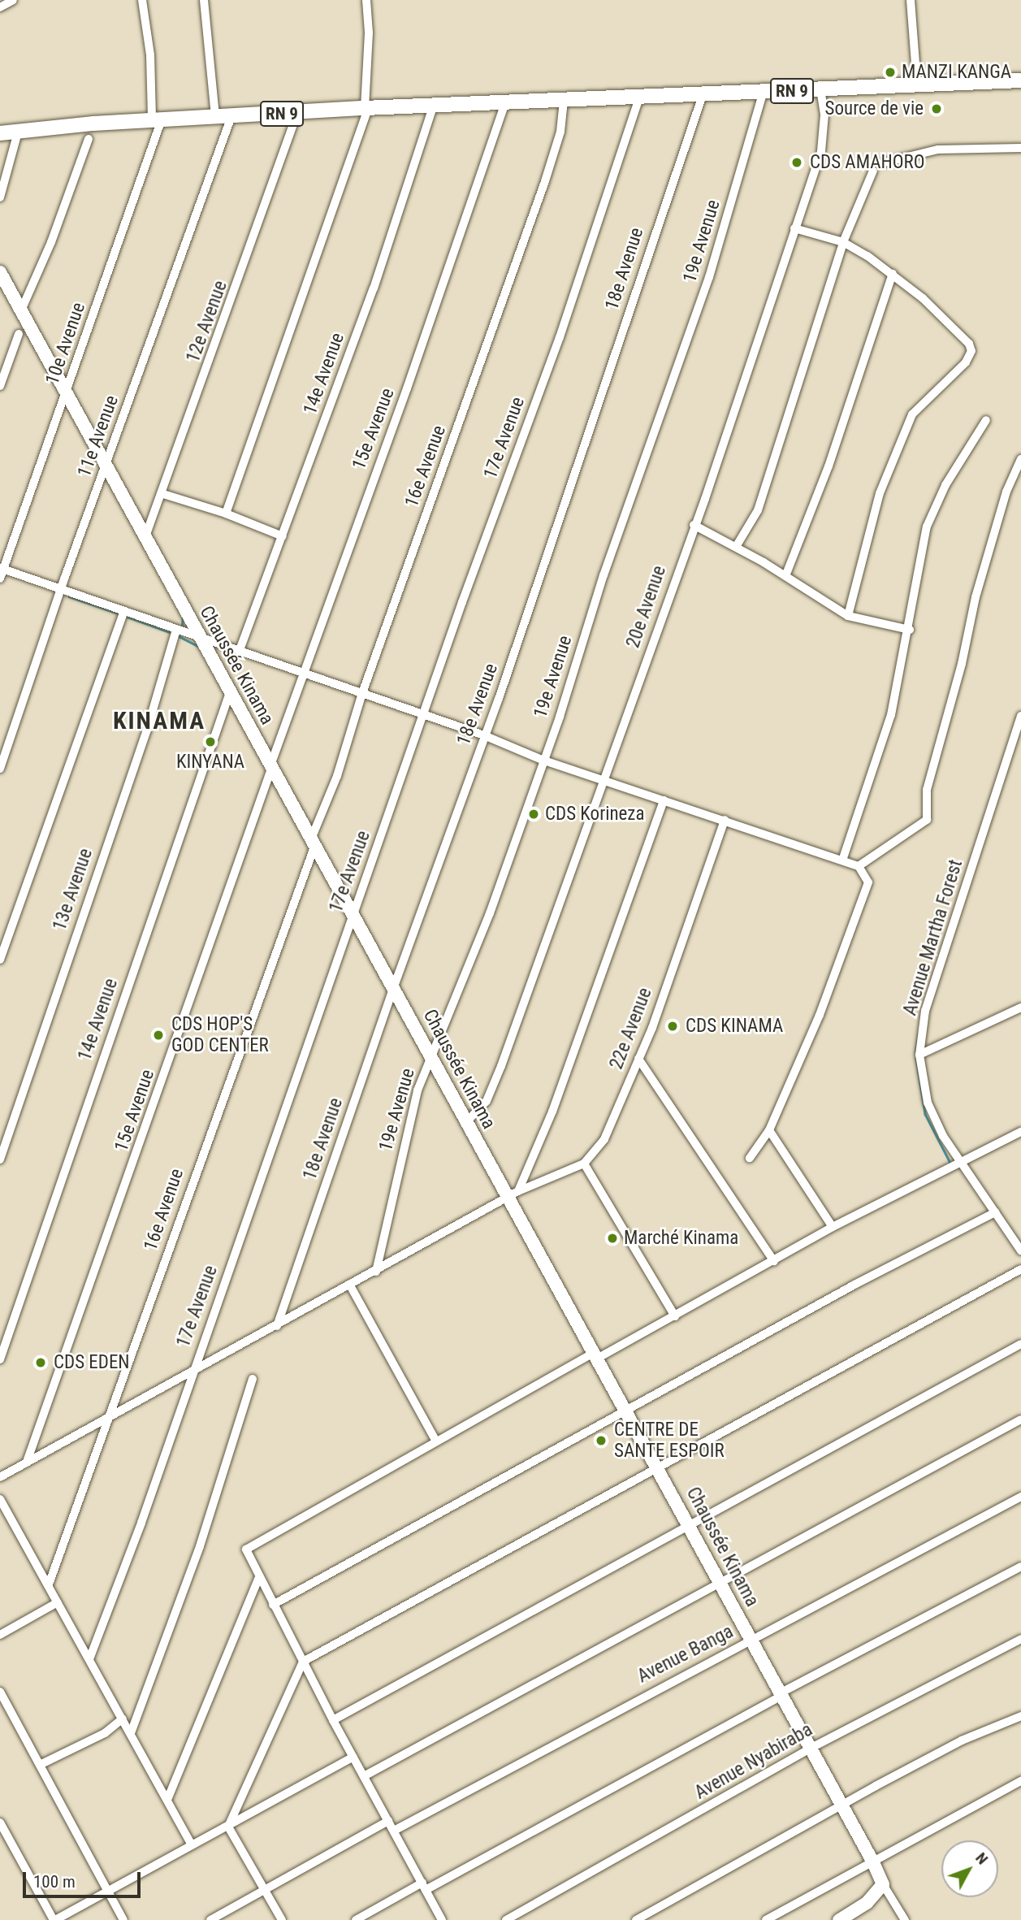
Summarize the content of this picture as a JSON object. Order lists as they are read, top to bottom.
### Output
{
  "streets": {
    "main road": ["RN 9"],
    "street": [
      "19e Avenue",
      "18e Avenue",
      "12e Avenue",
      "10e Avenue",
      "14e Avenue",
      "15e Avenue",
      "11e Avenue",
      "17e Avenue",
      "16e Avenue",
      "20e Avenue",
      "Chaussée Kinama",
      "13e Avenue",
      "Avenue Martha Forest",
      "22e Avenue",
      "Avenue Banga",
      "Avenue Nyabiraba"
    ]
  },
  "crossings": [
    ["RN 9", "19e Avenue"],
    ["RN 9", "18e Avenue"],
    ["RN 9", "12e Avenue"],
    ["RN 9", "10e Avenue"],
    ["RN 9", "14e Avenue"],
    ["RN 9", "15e Avenue"],
    ["RN 9", "11e Avenue"],
    ["RN 9", "17e Avenue"],
    ["RN 9", "16e Avenue"],
    ["RN 9", "20e Avenue"],
    ["19e Avenue", "Chaussée Kinama"],
    ["19e Avenue", "22e Avenue"],
    ["18e Avenue", "Chaussée Kinama"],
    ["18e Avenue", "22e Avenue"],
    ["12e Avenue", "Chaussée Kinama"],
    ["10e Avenue", "Chaussée Kinama"],
    ["14e Avenue", "Chaussée Kinama"],
    ["15e Avenue", "Chaussée Kinama"],
    ["15e Avenue", "22e Avenue"],
    ["11e Avenue", "Chaussée Kinama"],
    ["17e Avenue", "Chaussée Kinama"],
    ["17e Avenue", "22e Avenue"],
    ["16e Avenue", "Chaussée Kinama"],
    ["16e Avenue", "22e Avenue"],
    ["20e Avenue", "Chaussée Kinama"],
    ["Chaussée Kinama", "22e Avenue"],
    ["Chaussée Kinama", "Avenue Banga"],
    ["Chaussée Kinama", "Avenue Nyabiraba"]
  ],
  "districts": ["KINAMA"],
  "places": [
    "MANZI KANGA",
    "Source de vie",
    "CDS AMAHORO",
    "KINYANA",
    "CDS Korineza",
    "CDS KINAMA",
    "CDS HOP'S GOD CENTER",
    "Marché Kinama",
    "CDS EDEN",
    "CENTRE DE SANTE ESPOIR"
  ],
  "scale_bar": "100 m",
  "north": "top right"
}
